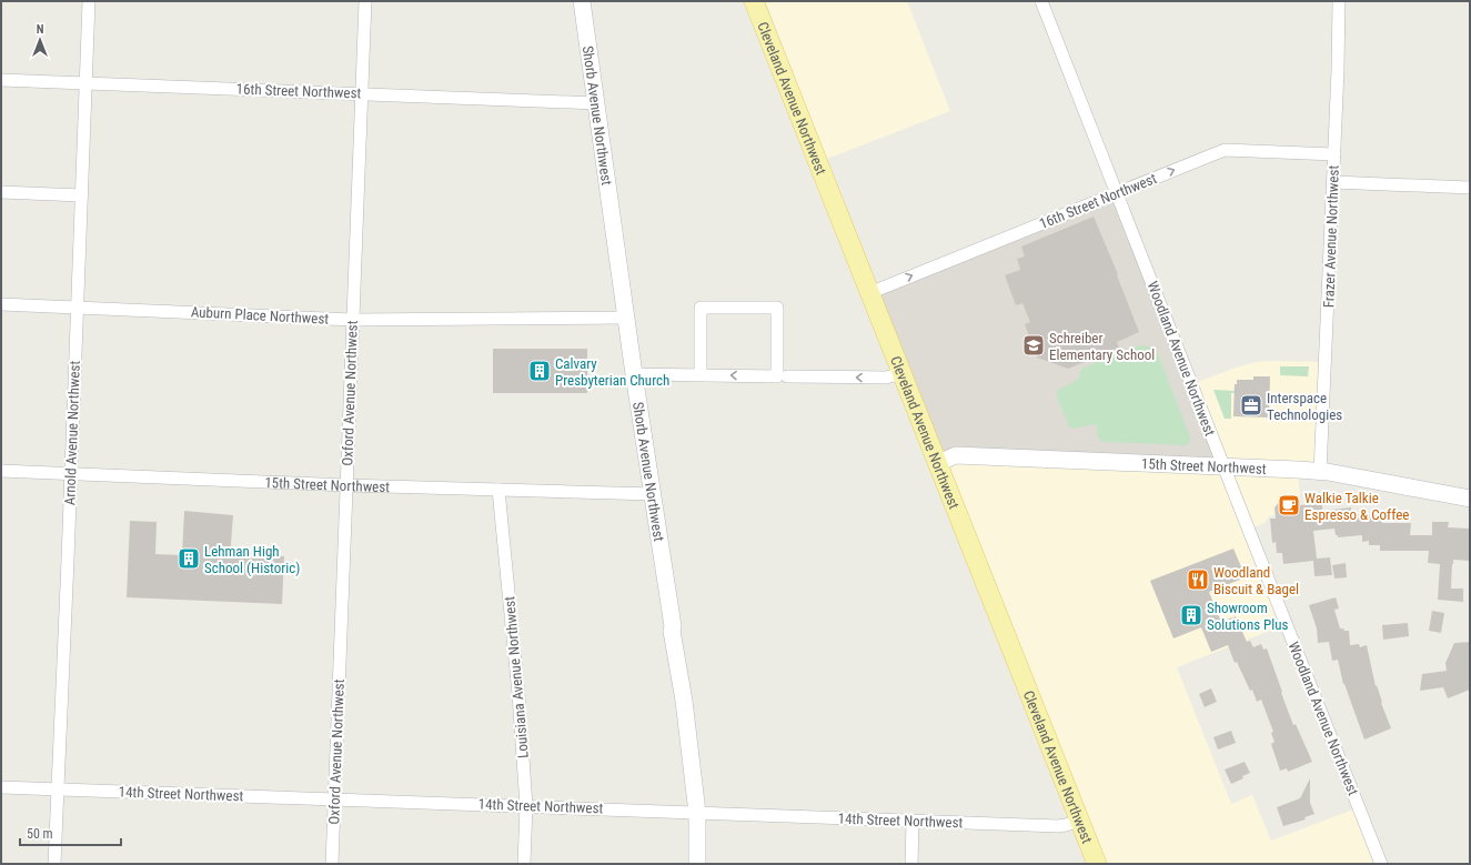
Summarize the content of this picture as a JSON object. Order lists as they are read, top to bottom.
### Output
{
  "streets": {
    "main road": ["Cleveland Avenue Northwest"],
    "street": [
      "16th Street Northwest",
      "Shorb Avenue Northwest",
      "Frazer Avenue Northwest",
      "Auburn Place Northwest",
      "Woodland Avenue Northwest",
      "Oxford Avenue Northwest",
      "Arnold Avenue Northwest",
      "15th Street Northwest",
      "Louisiana Avenue Northwest",
      "14th Street Northwest"
    ]
  },
  "crossings": [
    ["16th Street Northwest", "Cleveland Avenue Northwest"],
    ["16th Street Northwest", "Shorb Avenue Northwest"],
    ["16th Street Northwest", "Frazer Avenue Northwest"],
    ["16th Street Northwest", "Woodland Avenue Northwest"],
    ["16th Street Northwest", "Oxford Avenue Northwest"],
    ["16th Street Northwest", "Arnold Avenue Northwest"],
    ["Cleveland Avenue Northwest", "15th Street Northwest"],
    ["Cleveland Avenue Northwest", "14th Street Northwest"],
    ["Shorb Avenue Northwest", "Auburn Place Northwest"],
    ["Shorb Avenue Northwest", "15th Street Northwest"],
    ["Shorb Avenue Northwest", "14th Street Northwest"],
    ["Frazer Avenue Northwest", "15th Street Northwest"],
    ["Auburn Place Northwest", "Oxford Avenue Northwest"],
    ["Auburn Place Northwest", "Arnold Avenue Northwest"],
    ["Woodland Avenue Northwest", "15th Street Northwest"],
    ["Oxford Avenue Northwest", "15th Street Northwest"],
    ["Oxford Avenue Northwest", "14th Street Northwest"],
    ["Arnold Avenue Northwest", "15th Street Northwest"],
    ["Arnold Avenue Northwest", "14th Street Northwest"],
    ["15th Street Northwest", "Louisiana Avenue Northwest"],
    ["Louisiana Avenue Northwest", "14th Street Northwest"]
  ],
  "one_way": ["16th Street Northwest"],
  "places": {
    "school or university": ["Schreiber Elementary School"],
    "building": ["Calvary Presbyterian Church", "Lehman High School (Historic)", "Showroom Solutions Plus"],
    "office": ["Interspace Technologies"],
    "cafe": ["Walkie Talkie Espresso & Coffee"],
    "restaurant": ["Woodland Biscuit & Bagel"]
  },
  "scale_bar": "50 m",
  "north": "top"
}
